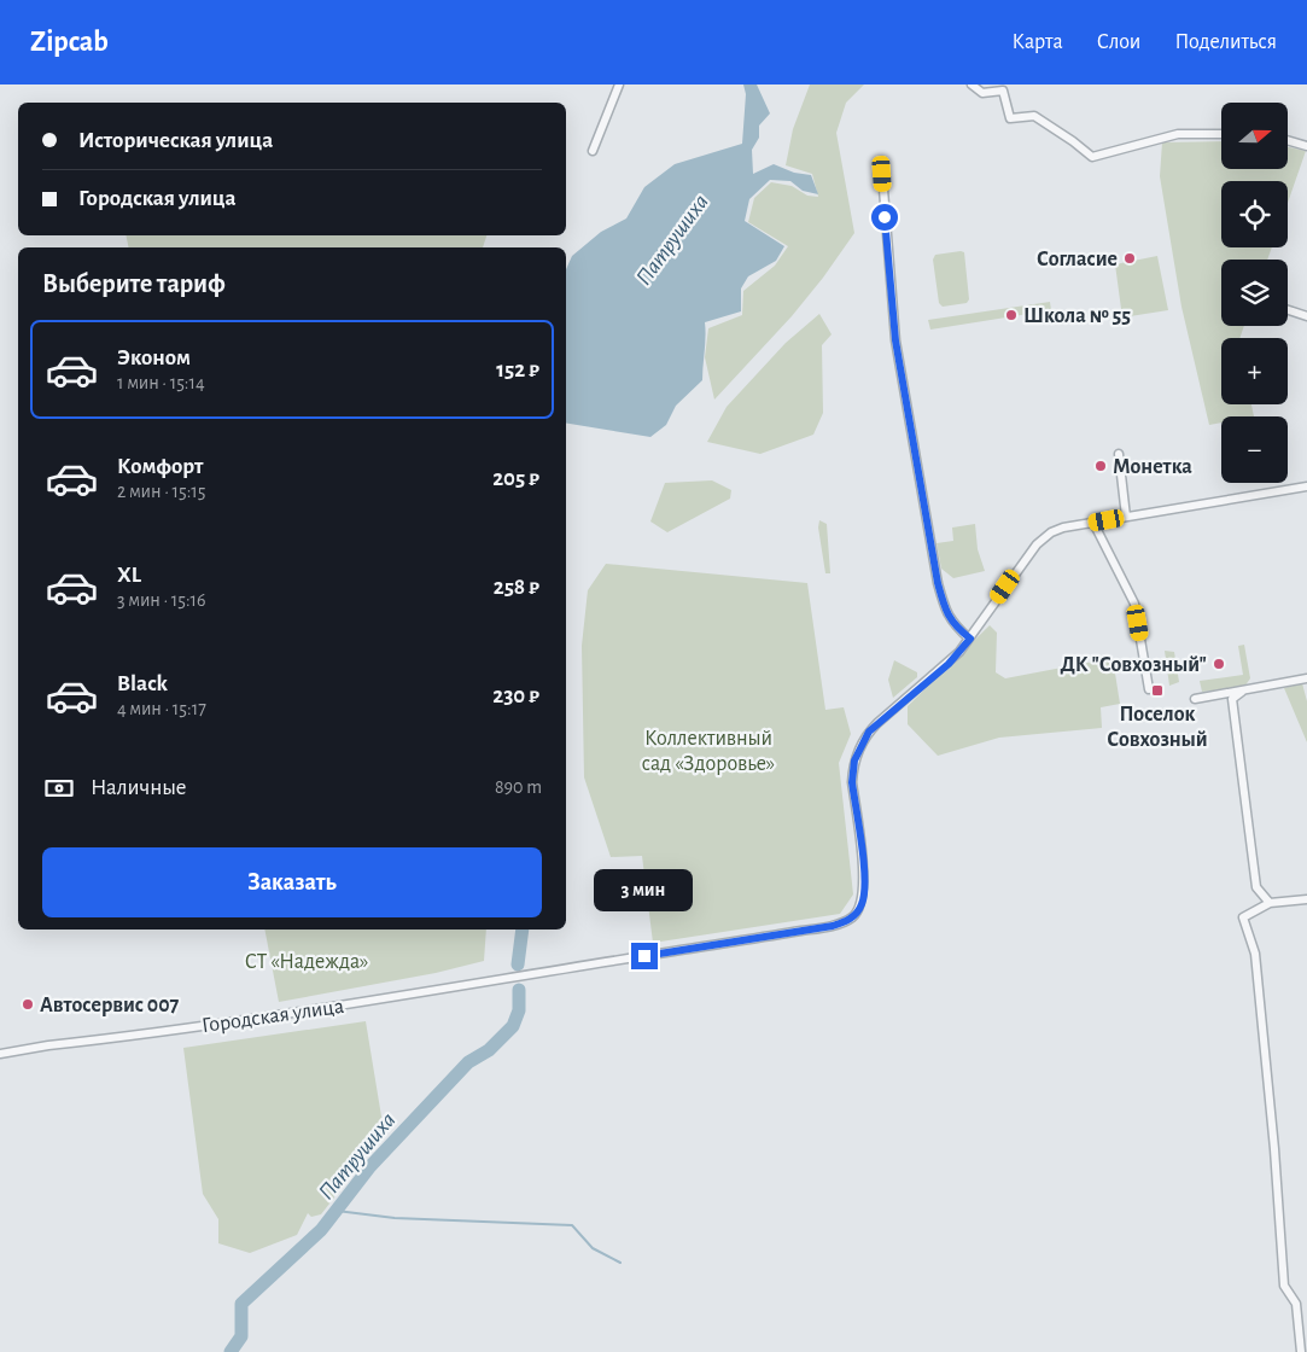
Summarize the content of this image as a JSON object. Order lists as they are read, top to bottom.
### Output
{
  "streets": {
    "street": ["Городская улица"]
  },
  "water": ["Патрушиха"],
  "parks": ["Коллективный сад «Здоровье»", "СТ «Надежда»"],
  "places": {
    "other": [
      "Согласие",
      "Школа № 55",
      "Монетка",
      "ДК \"Совхозный\"",
      "Автосервис 007"
    ],
    "transit": ["Поселок Совхозный"]
  },
  "north": "right",
  "page": {
    "header": "Zipcab",
    "nav": ["Карта", "Слои", "Поделиться"],
    "map_buttons": ["+", "−"],
    "banner": ["Историческая улица", "Городская улица"],
    "heading": "Выберите тариф",
    "list": [
      {
        "name": "Эконом",
        "note": "1 мин · 15:14",
        "value": "152 ₽"
      },
      {
        "name": "Комфорт",
        "note": "2 мин · 15:15",
        "value": "205 ₽"
      },
      {
        "name": "XL",
        "note": "3 мин · 15:16",
        "value": "258 ₽"
      },
      {
        "name": "Black",
        "note": "4 мин · 15:17",
        "value": "230 ₽"
      }
    ],
    "pay": ["Наличные", "890 m"],
    "buttons": "Заказать",
    "bubble": "3 мин"
  }
}
